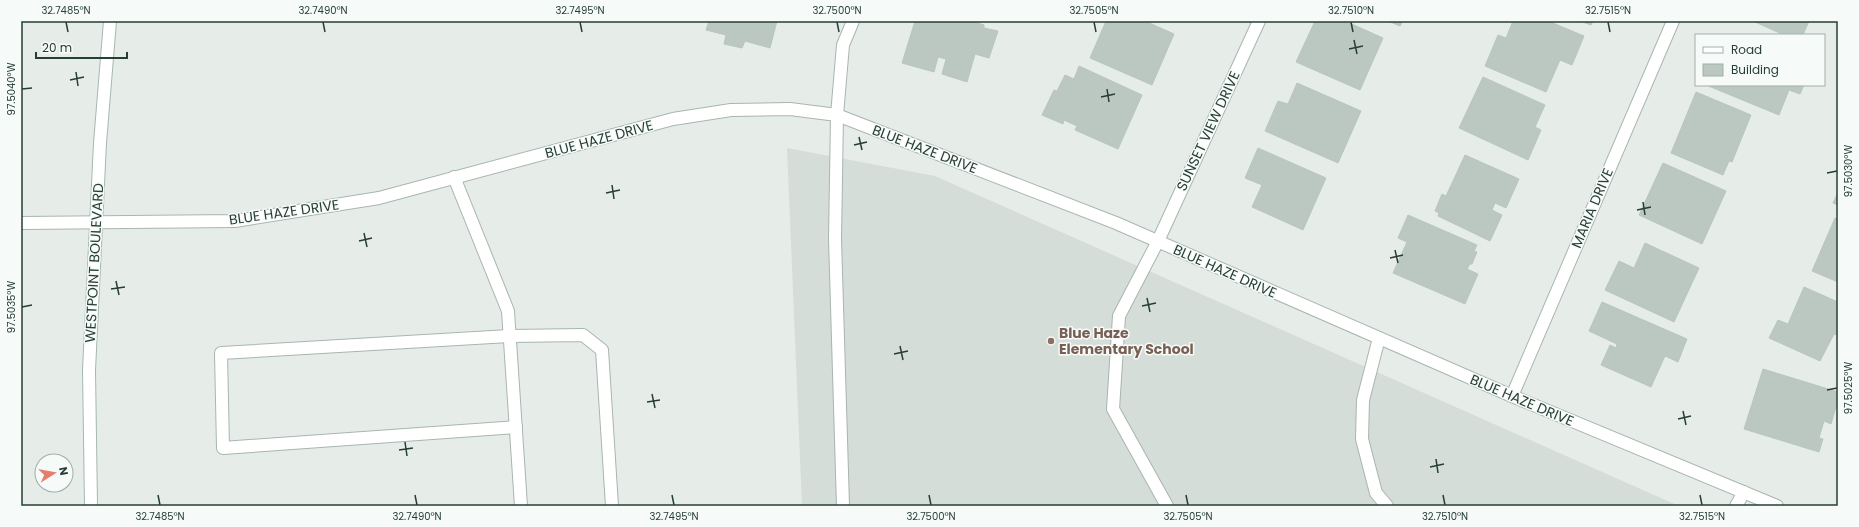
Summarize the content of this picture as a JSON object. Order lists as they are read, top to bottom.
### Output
{
  "streets": {
    "street": [
      "SUNSET VIEW DRIVE",
      "BLUE HAZE DRIVE",
      "MARIA DRIVE",
      "WESTPOINT BOULEVARD"
    ]
  },
  "crossings": [
    ["SUNSET VIEW DRIVE", "BLUE HAZE DRIVE"],
    ["BLUE HAZE DRIVE", "MARIA DRIVE"],
    ["BLUE HAZE DRIVE", "WESTPOINT BOULEVARD"]
  ],
  "places": ["Blue Haze Elementary School"],
  "legend": ["Road", "Building"],
  "scale_bar": "20 m",
  "north": "right",
  "coordinates": [
    "32.7485°N",
    "32.7490°N",
    "32.7495°N",
    "32.7500°N",
    "32.7505°N",
    "32.7510°N",
    "32.7515°N",
    "97.5040°W",
    "97.5030°W",
    "97.5035°W",
    "97.5025°W"
  ]
}
